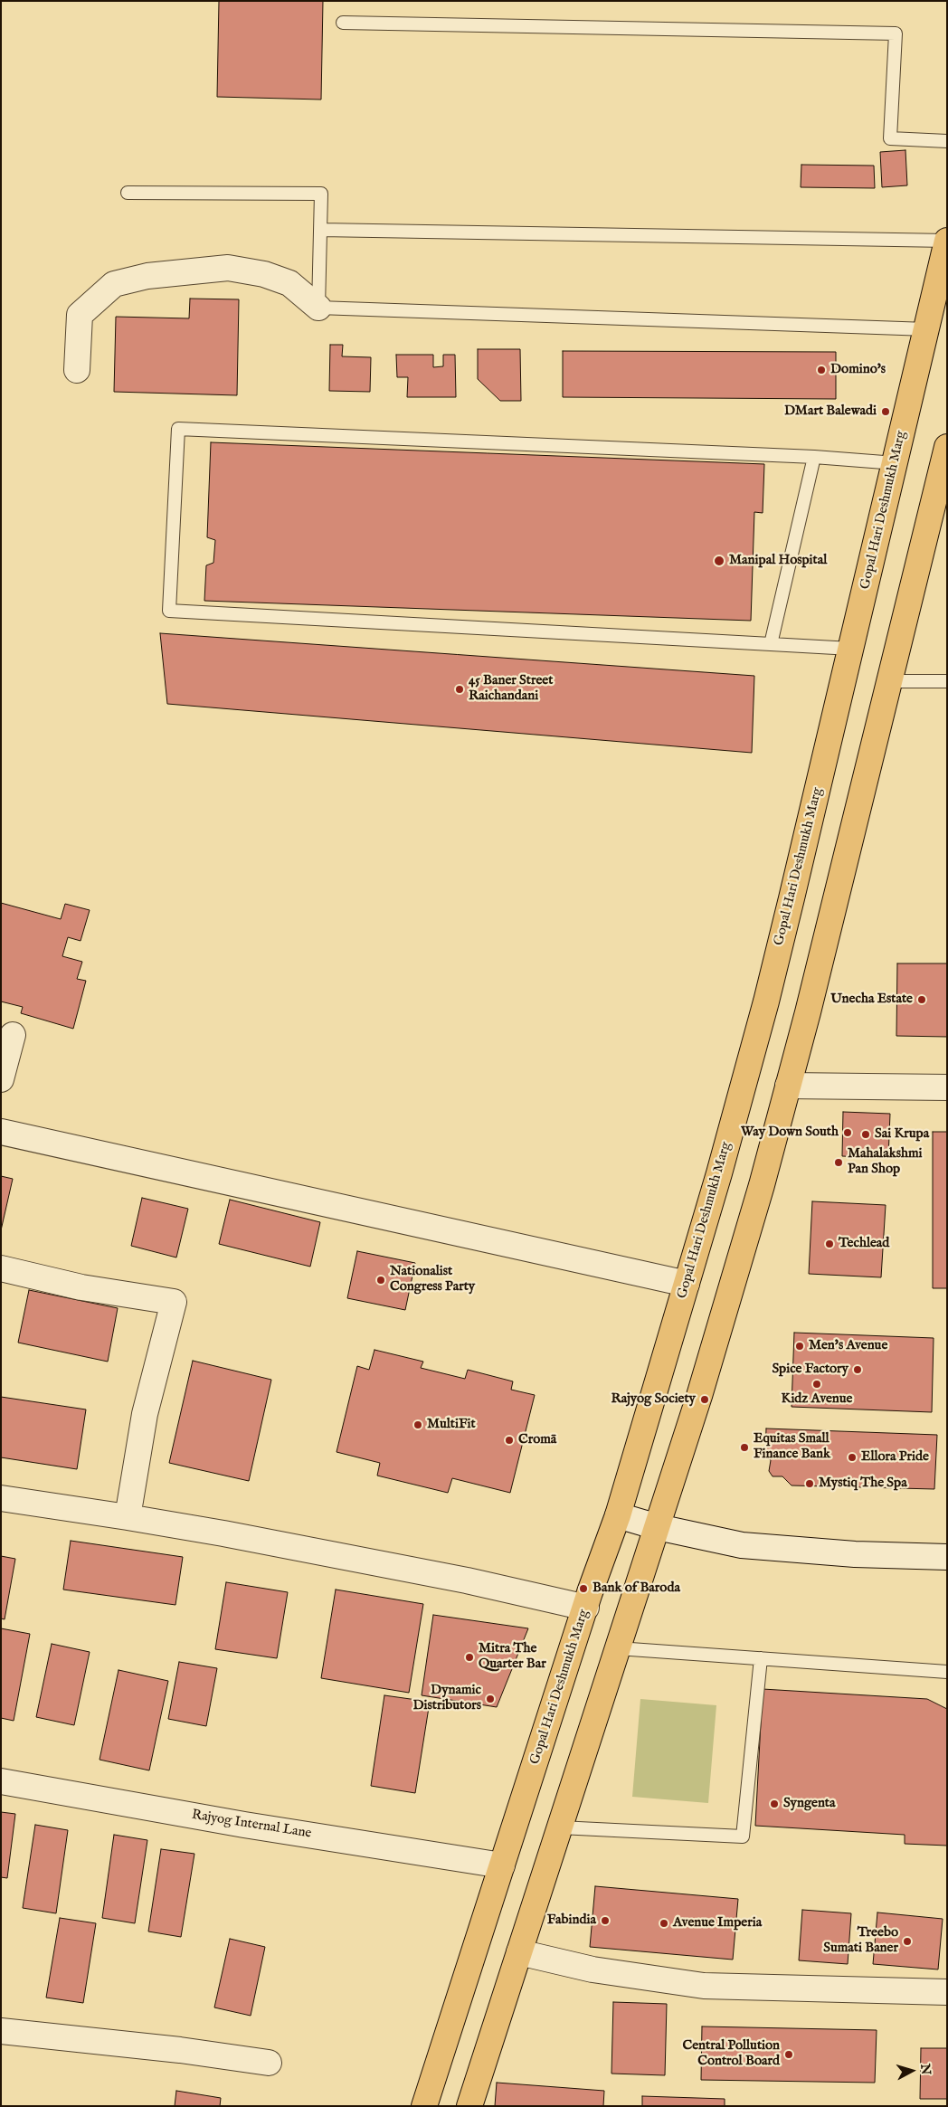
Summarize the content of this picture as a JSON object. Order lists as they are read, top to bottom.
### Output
{
  "streets": {
    "main road": ["Gopal Hari Deshmukh Marg"],
    "street": ["Rajyog Internal Lane"]
  },
  "crossings": [
    ["Gopal Hari Deshmukh Marg", "Rajyog Internal Lane"]
  ],
  "places": [
    "Domino's",
    "DMart Balewadi",
    "Manipal Hospital",
    "45 Baner Street Raichandani",
    "Unecha Estate",
    "Way Down South",
    "Sai Krupa",
    "Mahalakshmi Pan Shop",
    "Techlead",
    "Nationalist Congress Party",
    "Men's Avenue",
    "Spice Factory",
    "Kidz Avenue",
    "Rajyog Society",
    "MultiFit",
    "Cromā",
    "Equitas Small Finance Bank",
    "Ellora Pride",
    "Mystiq The Spa",
    "Bank of Baroda",
    "Mitra The Quarter Bar",
    "Dynamic Distributors",
    "Syngenta",
    "Fabindia",
    "Avenue Imperia",
    "Treebo Sumati Baner",
    "Central Pollution Control Board"
  ],
  "north": "right"
}
